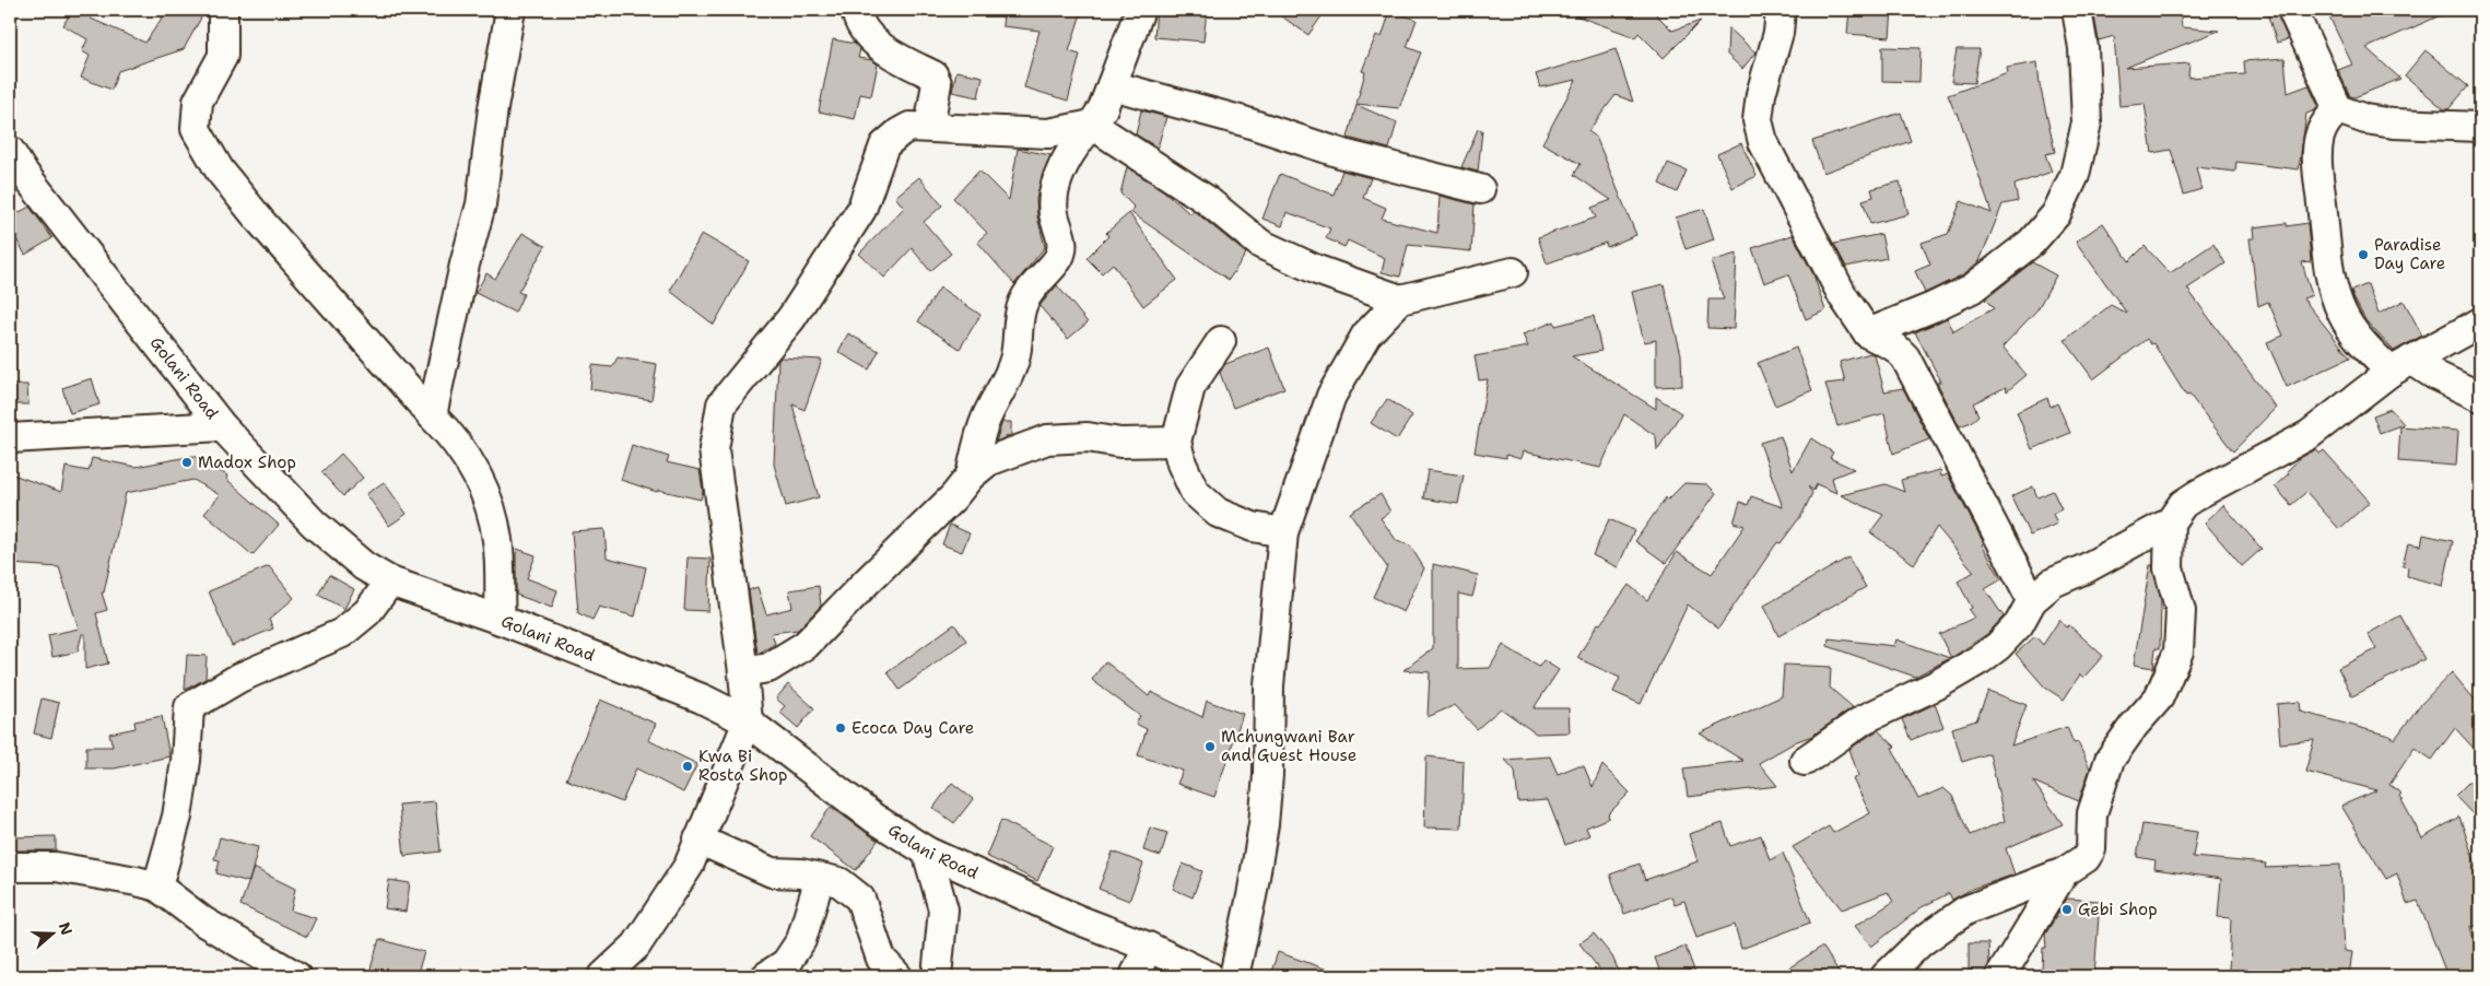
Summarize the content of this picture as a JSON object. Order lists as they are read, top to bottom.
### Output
{
  "streets": {
    "street": ["Golani Road"]
  },
  "places": [
    "Paradise Day Care",
    "Madox Shop",
    "Ecoca Day Care",
    "Mchungwani Bar and Guest House",
    "Kwa Bi Rosta Shop",
    "Gebi Shop"
  ],
  "north": "right"
}
